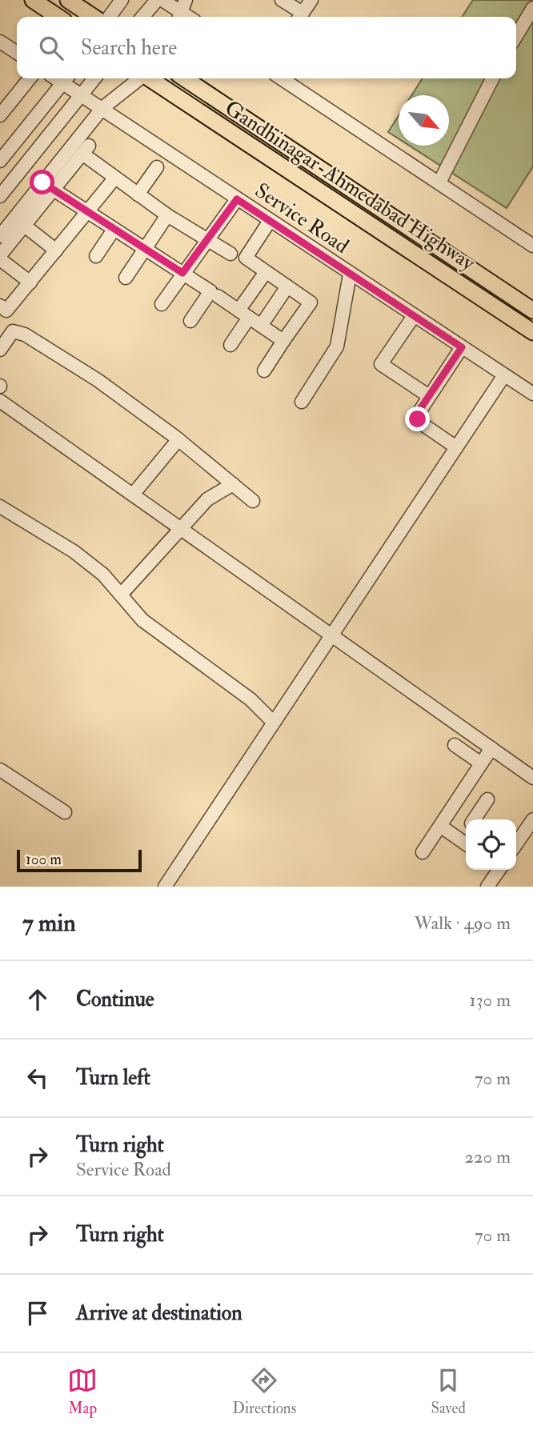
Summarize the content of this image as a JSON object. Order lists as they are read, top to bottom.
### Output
{
  "streets": {
    "main road": ["Gandhinagar-Ahmedabad Highway"],
    "street": ["Service Road"]
  },
  "scale_bar": "100 m",
  "north": "bottom right",
  "page": {
    "search": "Search here",
    "scale": "100 m",
    "heading": ["7 min", "Walk · 490 m"],
    "list": [
      ["Continue", "130 m"],
      ["Turn left", "70 m"],
      ["Turn right", "Service Road", "220 m"],
      ["Turn right", "70 m"],
      "Arrive at destination"
    ],
    "nav": ["Map", "Directions", "Saved"]
  }
}
